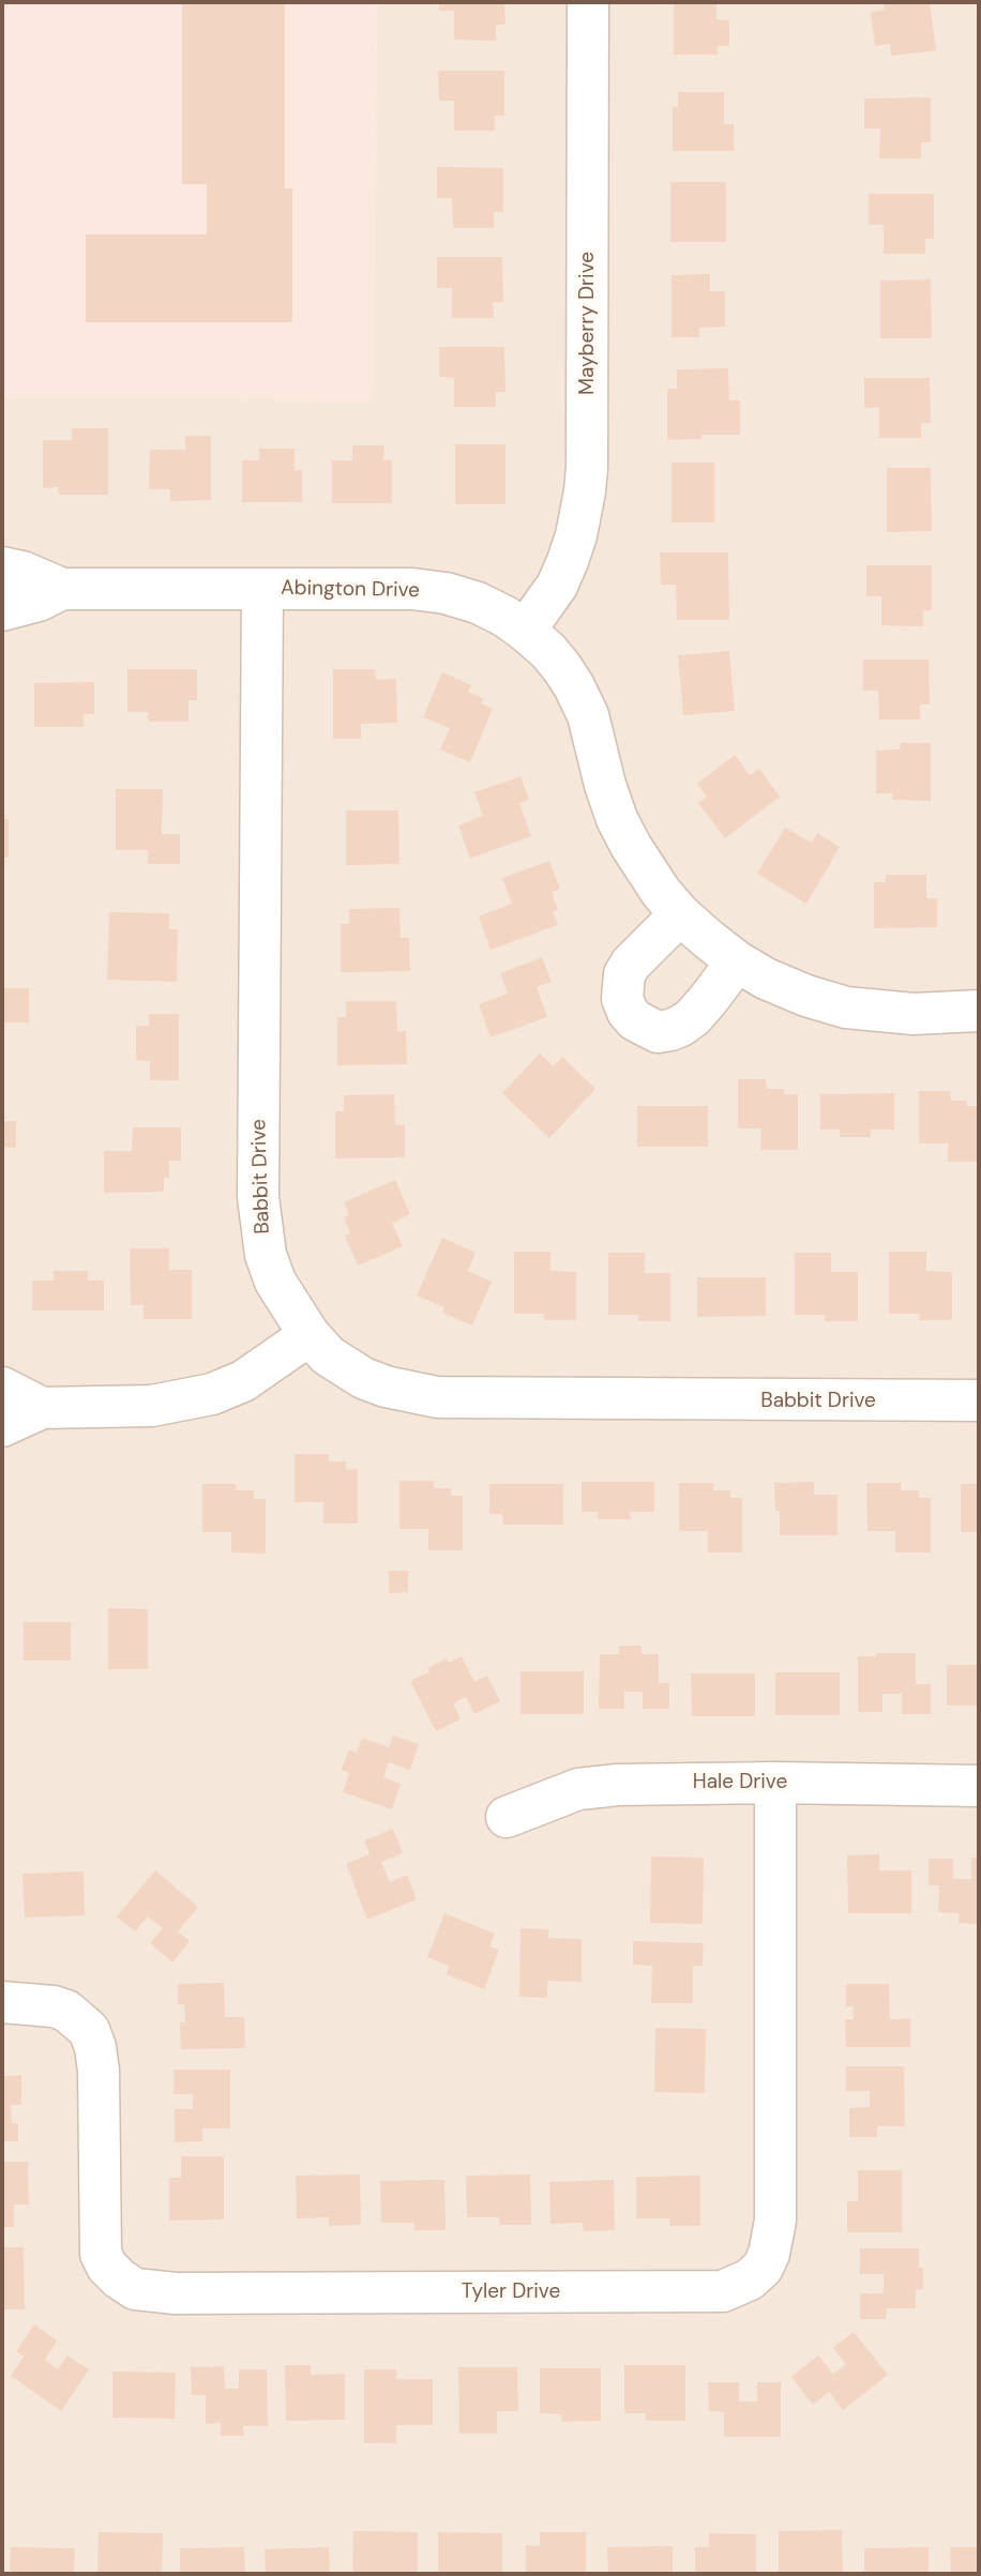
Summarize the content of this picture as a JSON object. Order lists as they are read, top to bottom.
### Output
{
  "streets": {
    "street": [
      "Mayberry Drive",
      "Abington Drive",
      "Babbit Drive",
      "Hale Drive",
      "Tyler Drive"
    ]
  },
  "crossings": [
    ["Mayberry Drive", "Abington Drive"],
    ["Abington Drive", "Babbit Drive"],
    ["Hale Drive", "Tyler Drive"]
  ]
}
